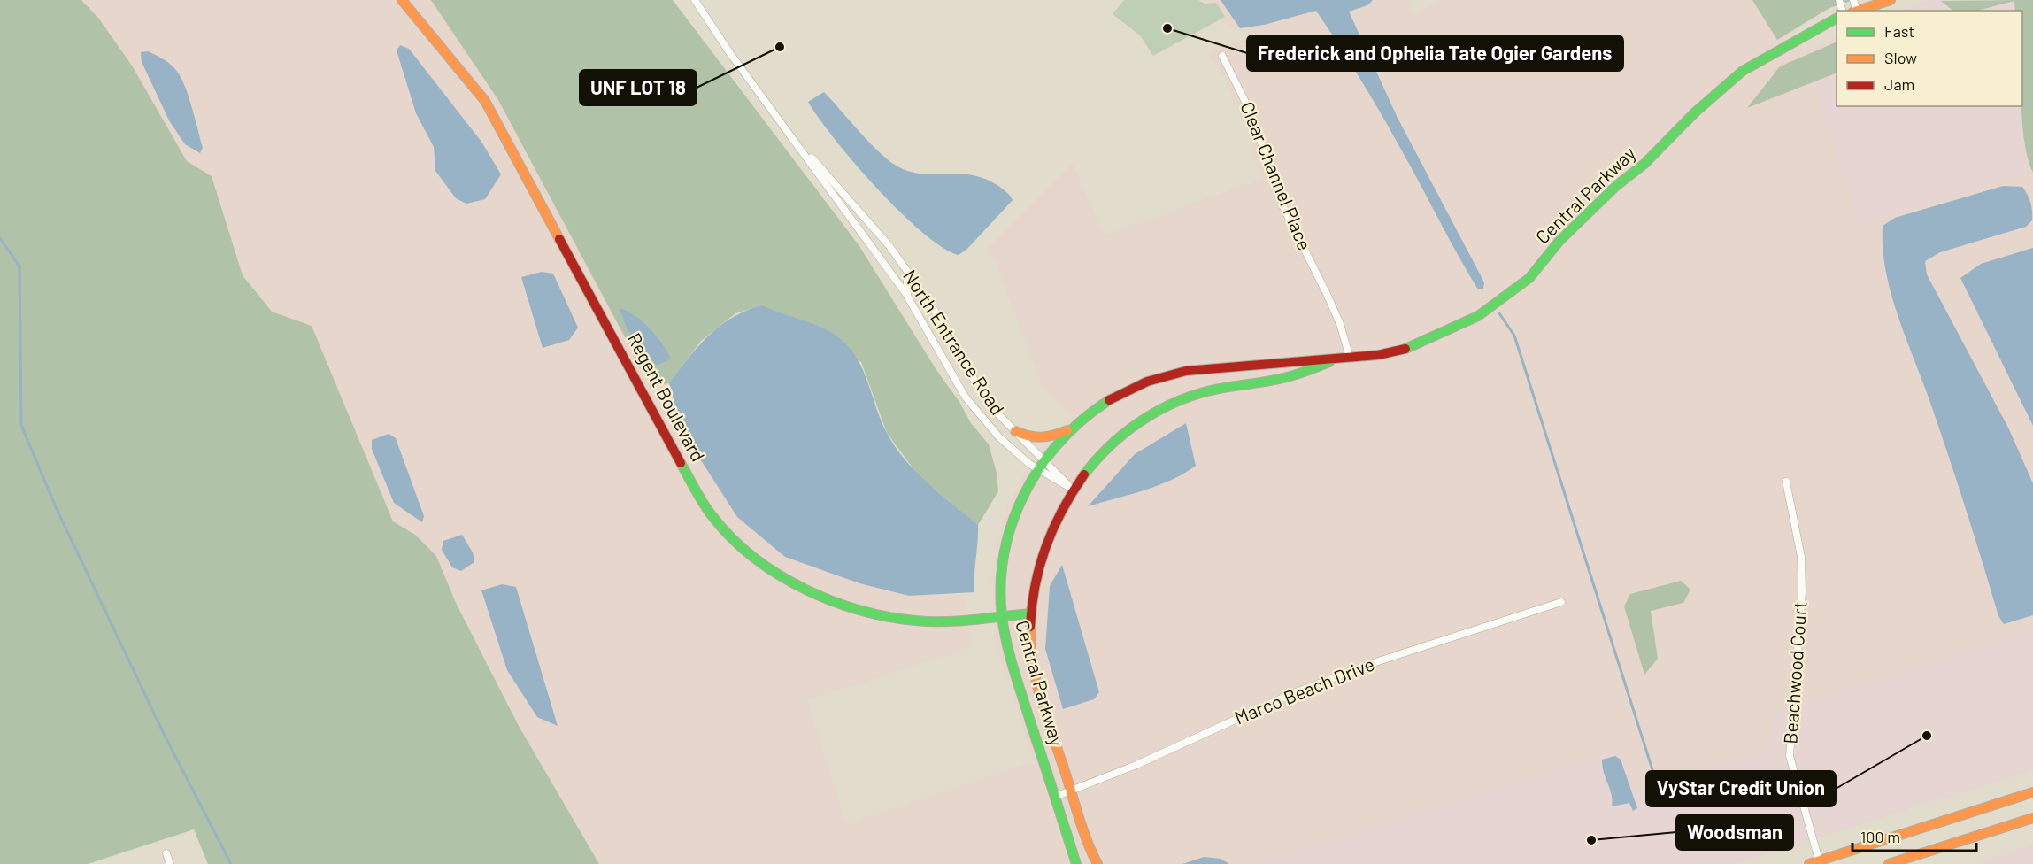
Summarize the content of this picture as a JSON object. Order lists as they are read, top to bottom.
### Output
{
  "streets": {
    "main road": ["Central Parkway", "Regent Boulevard"],
    "street": [
      "Clear Channel Place",
      "North Entrance Road",
      "Beachwood Court",
      "Marco Beach Drive"
    ]
  },
  "crossings": [
    ["Clear Channel Place", "Central Parkway"],
    ["Central Parkway", "North Entrance Road"],
    ["Central Parkway", "Regent Boulevard"],
    ["Central Parkway", "Marco Beach Drive"]
  ],
  "places": [
    "Frederick and Ophelia Tate Ogier Gardens",
    "UNF LOT 18",
    "VyStar Credit Union",
    "Woodsman"
  ],
  "legend": ["Fast", "Slow", "Jam"],
  "scale_bar": "100 m"
}
